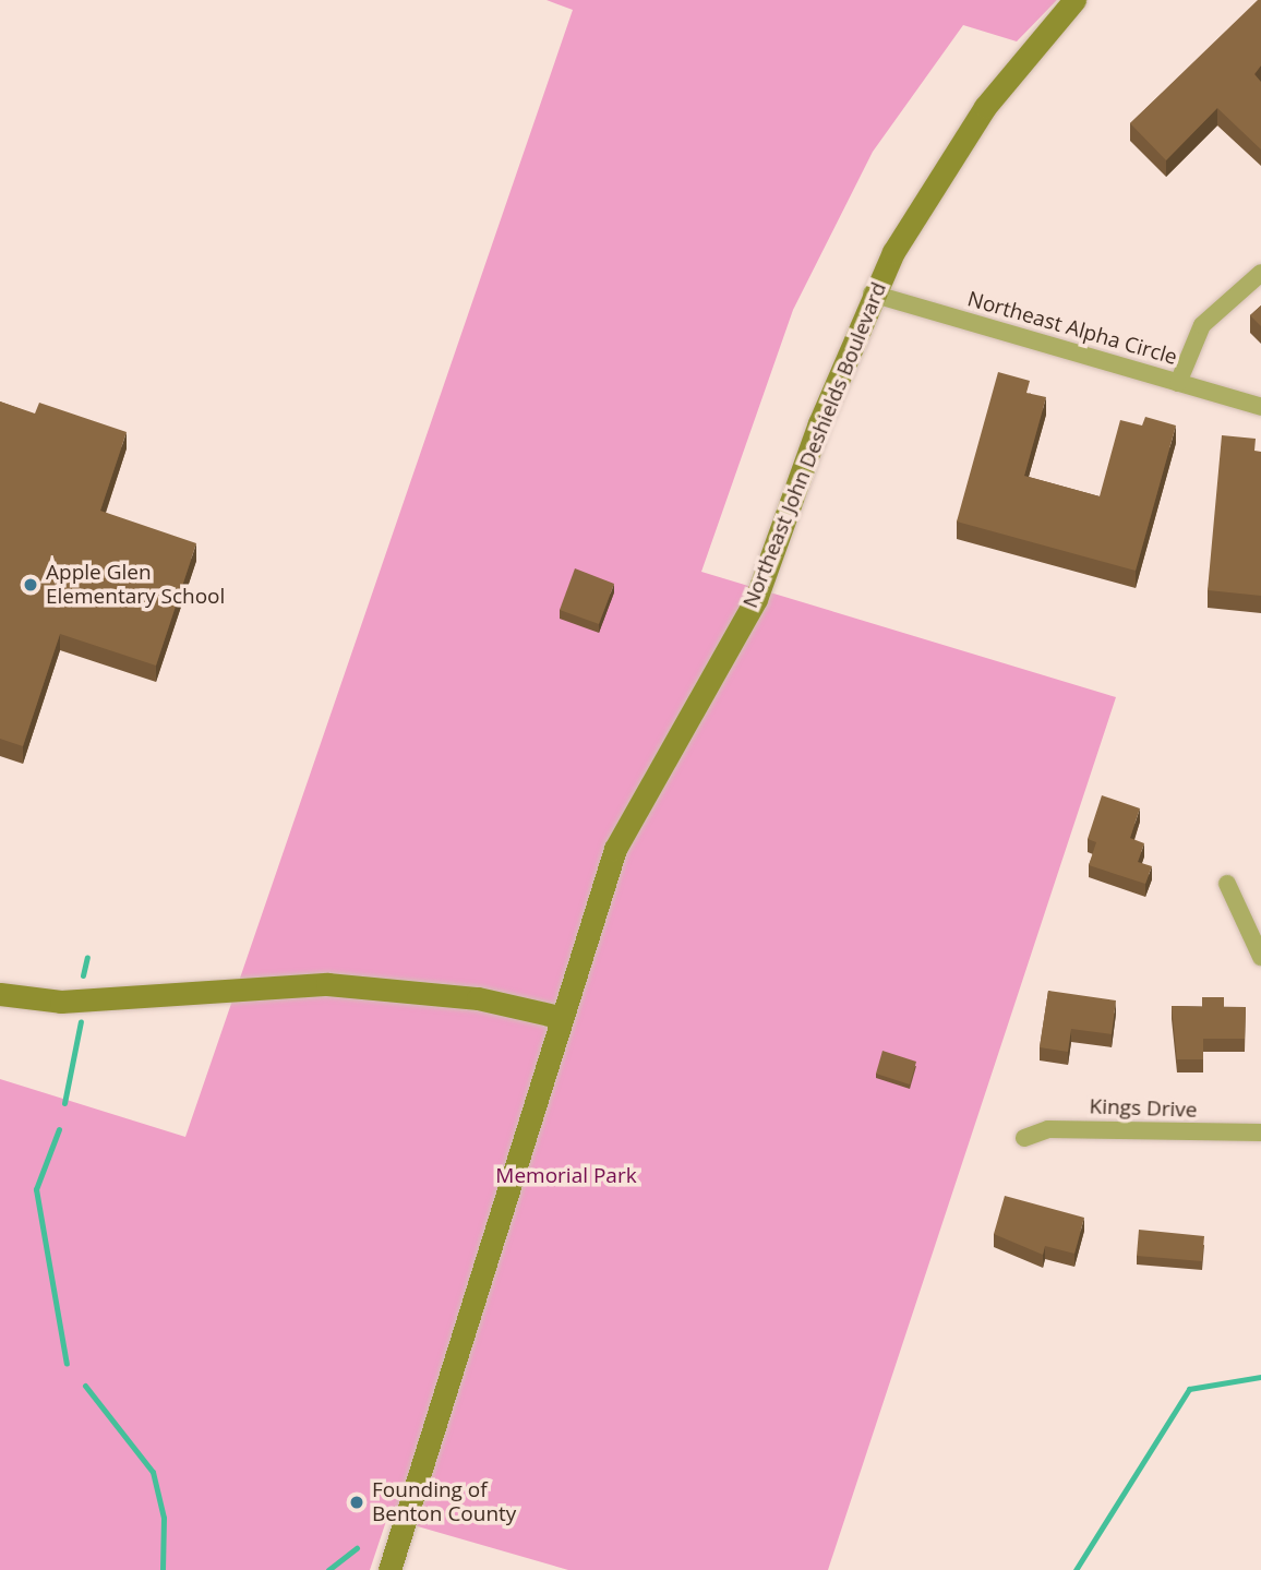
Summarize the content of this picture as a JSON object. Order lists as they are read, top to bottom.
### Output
{
  "streets": {
    "street": ["Northeast Alpha Circle", "Northeast John Deshields Boulevard", "Kings Drive"]
  },
  "crossings": [
    ["Northeast Alpha Circle", "Northeast John Deshields Boulevard"]
  ],
  "parks": ["Memorial Park"],
  "places": ["Apple Glen Elementary School", "Founding of Benton County"]
}
